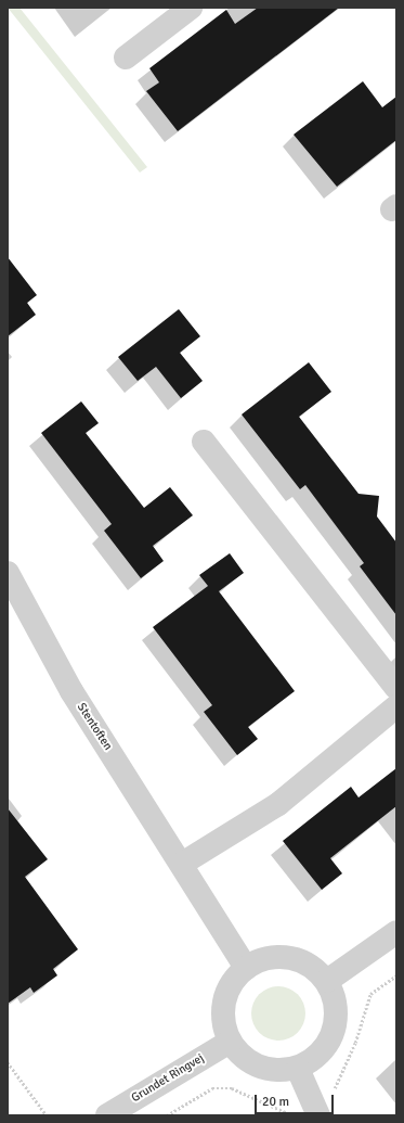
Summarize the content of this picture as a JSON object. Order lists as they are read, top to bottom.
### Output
{
  "streets": {
    "street": ["Stentoften", "Grundet Ringvej"]
  },
  "crossings": [
    ["Stentoften", "Grundet Ringvej"]
  ],
  "scale_bar": "20 m"
}
